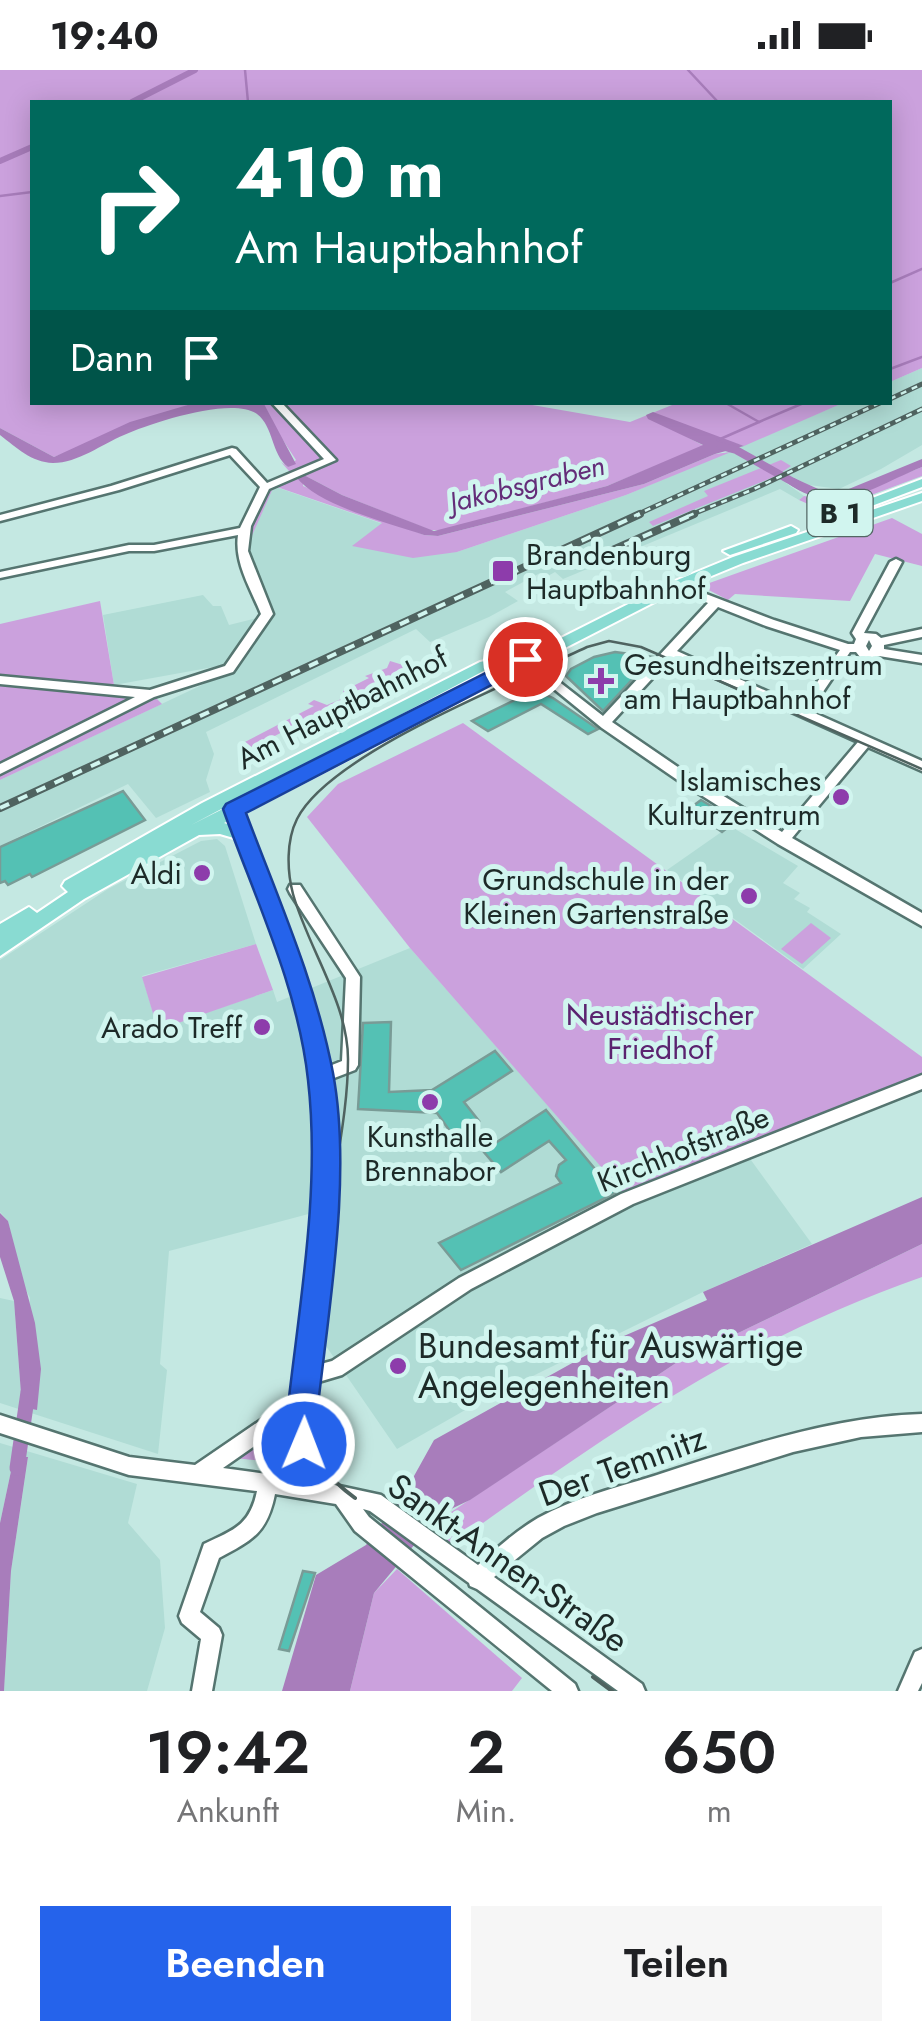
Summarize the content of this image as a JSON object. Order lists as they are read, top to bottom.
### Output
{
  "streets": {
    "main road": ["B 1", "Am Hauptbahnhof"],
    "street": ["Kirchhofstraße", "Der Temnitz", "Sankt-Annen-Straße"]
  },
  "crossings": [
    ["B 1", "Am Hauptbahnhof"],
    ["Der Temnitz", "Sankt-Annen-Straße"]
  ],
  "water": ["Jakobsgraben"],
  "parks": ["Neustädtischer Friedhof"],
  "places": {
    "transit": ["Brandenburg Hauptbahnhof"],
    "health": ["Gesundheitszentrum am Hauptbahnhof"],
    "other": [
      "Islamisches Kulturzentrum",
      "Aldi",
      "Grundschule in der Kleinen Gartenstraße",
      "Arado Treff",
      "Kunsthalle Brennabor",
      "Bundesamt für Auswärtige Angelegenheiten"
    ]
  },
  "page": {
    "status": "19:40",
    "turn": ["410 m", "Am Hauptbahnhof"],
    "then": "Dann",
    "eta": [
      "19:42",
      "Ankunft",
      "2",
      "Min.",
      "650",
      "m"
    ],
    "buttons": ["Beenden", "Teilen"]
  }
}
